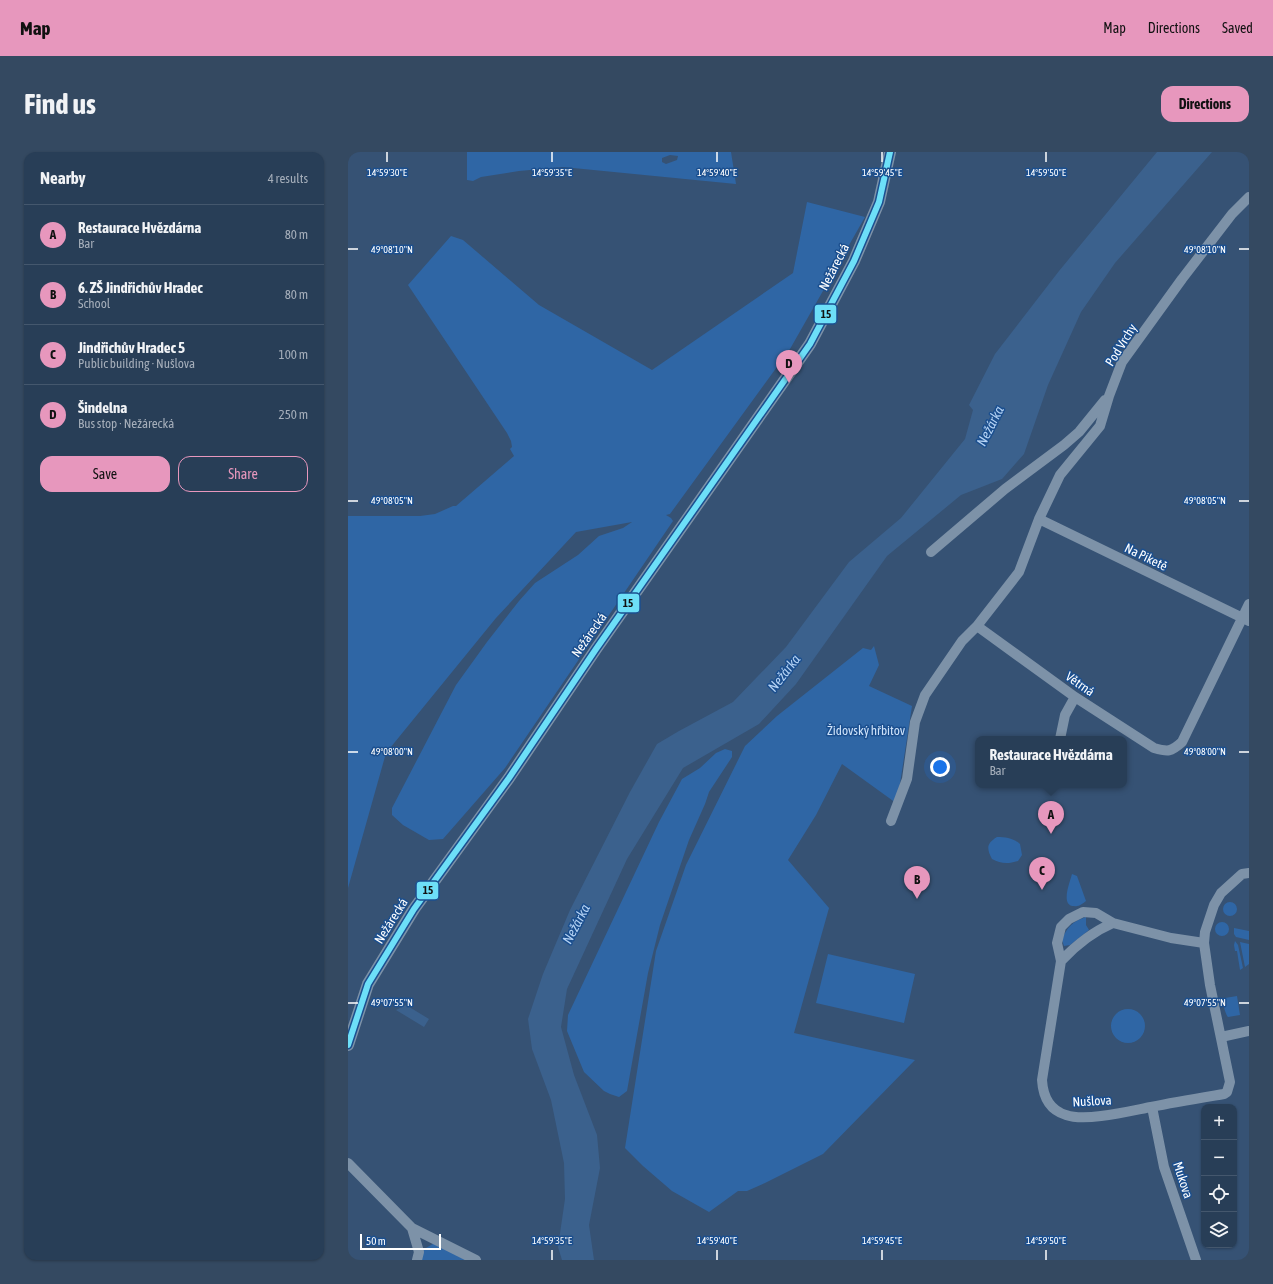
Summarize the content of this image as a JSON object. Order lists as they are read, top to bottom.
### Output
{
  "streets": {
    "street": [
      "Nežárecká",
      "Pod Vrchy",
      "Na Piketě",
      "Větrná",
      "Nušlova",
      "Mukova"
    ]
  },
  "crossings": [
    ["Pod Vrchy", "Na Piketě"],
    ["Pod Vrchy", "Větrná"],
    ["Na Piketě", "Větrná"],
    ["Nušlova", "Mukova"]
  ],
  "water": ["Nežárka"],
  "parks": ["Židovský hřbitov"],
  "lines": ["transit line 15"],
  "scale_bar": "50 m",
  "page": {
    "header": "Map",
    "nav": ["Map", "Directions", "Saved"],
    "buttons": [
      "Directions",
      ["Save", "Share"]
    ],
    "title": "Find us",
    "heading": ["Nearby", "4 results"],
    "list": [
      {
        "mark": "A",
        "name": "Restaurace Hvězdárna",
        "note": "Bar",
        "value": "80 m"
      },
      {
        "mark": "B",
        "name": "6. ZŠ Jindřichův Hradec",
        "note": "School",
        "value": "80 m"
      },
      {
        "mark": "C",
        "name": "Jindřichův Hradec 5",
        "note": "Public building · Nušlova",
        "value": "100 m"
      },
      {
        "mark": "D",
        "name": "Šindelna",
        "note": "Bus stop · Nežárecká",
        "value": "250 m"
      }
    ],
    "pins": [
      "D",
      "A",
      "C",
      "B"
    ],
    "popup": ["Restaurace Hvězdárna", "Bar"],
    "map_buttons": ["+", "−"],
    "scale": "50 m"
  },
  "coordinates": [
    "14°59'30\"E",
    "14°59'35\"E",
    "14°59'40\"E",
    "14°59'45\"E",
    "14°59'50\"E",
    "49°08'10\"N",
    "49°08'05\"N",
    "49°08'00\"N",
    "49°07'55\"N"
  ]
}
